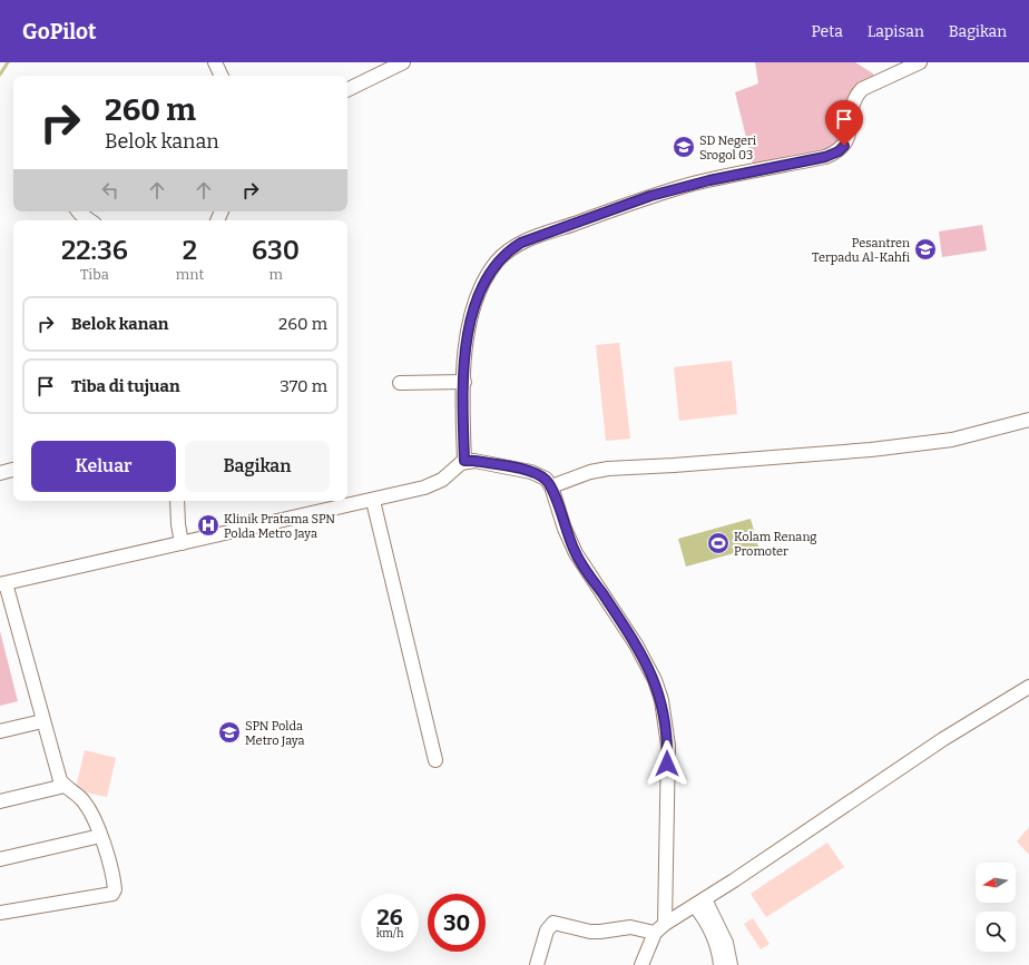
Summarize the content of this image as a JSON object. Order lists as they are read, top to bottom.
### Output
{
  "places": {
    "school or university": ["SD Negeri Srogol 03", "Pesantren Terpadu Al-Kahfi", "SPN Polda Metro Jaya"],
    "hospital": ["Klinik Pratama SPN Polda Metro Jaya"],
    "sports": ["Kolam Renang Promoter"]
  },
  "north": "left",
  "page": {
    "header": "GoPilot",
    "nav": ["Peta", "Lapisan", "Bagikan"],
    "turn": ["260 m", "Belok kanan"],
    "eta": [
      "22:36",
      "Tiba",
      "2",
      "mnt",
      "630",
      "m"
    ],
    "list": [
      {
        "name": "Belok kanan",
        "value": "260 m"
      },
      {
        "name": "Tiba di tujuan",
        "value": "370 m"
      }
    ],
    "buttons": ["Keluar", "Bagikan"],
    "speed": "26 km/h",
    "limit": "30"
  }
}
